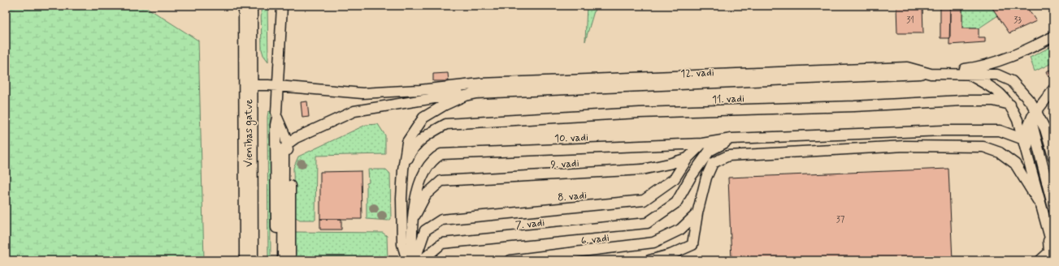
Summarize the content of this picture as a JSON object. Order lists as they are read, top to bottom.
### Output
{
  "streets": {
    "main road": ["Vienības gatve"],
    "lane": [
      "12. vadi",
      "11. vadi",
      "10. vadi",
      "9. vadi",
      "8. vadi",
      "7. vadi",
      "6. vadi"
    ]
  },
  "crossings": [
    ["10. vadi", "9. vadi"],
    ["10. vadi", "8. vadi"],
    ["10. vadi", "7. vadi"],
    ["9. vadi", "8. vadi"]
  ],
  "house_numbers": ["31", "33", "37"]
}
